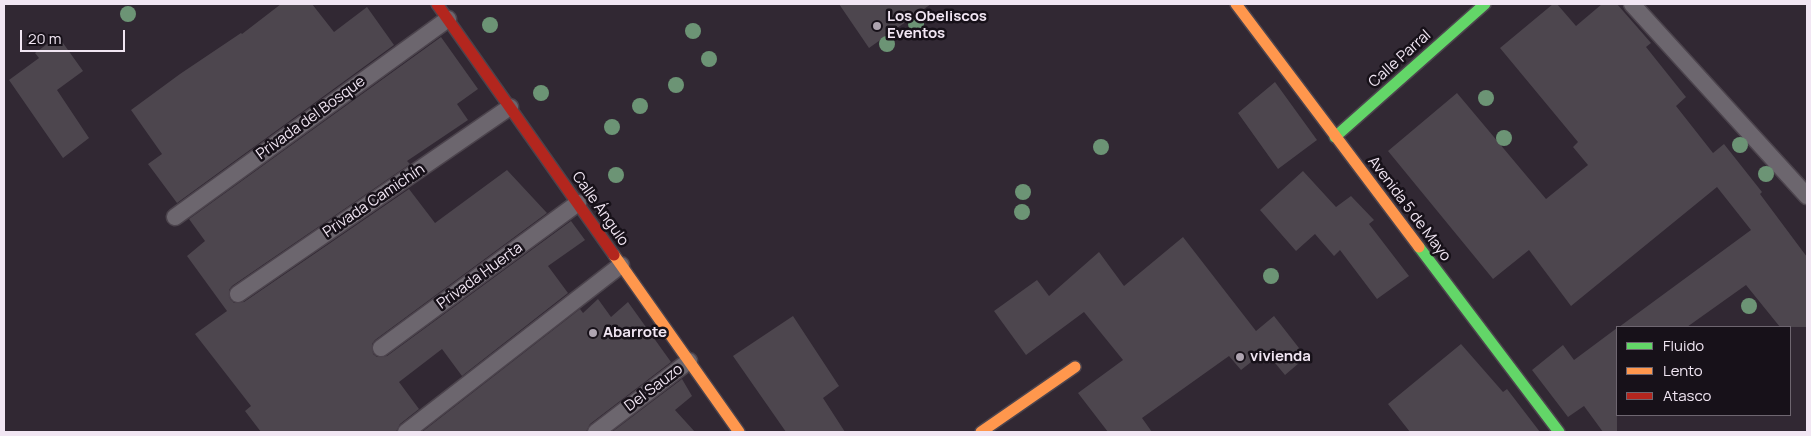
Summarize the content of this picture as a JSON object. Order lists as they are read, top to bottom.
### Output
{
  "streets": {
    "street": ["Calle Parral", "Calle Ángulo", "Avenida 5 de Mayo"],
    "lane": [
      "Privada del Bosque",
      "Privada Camichín",
      "Privada Huerta",
      "Del Sauzo"
    ]
  },
  "crossings": [
    ["Calle Parral", "Avenida 5 de Mayo"],
    ["Privada del Bosque", "Calle Ángulo"],
    ["Privada Camichín", "Calle Ángulo"],
    ["Calle Ángulo", "Privada Huerta"],
    ["Calle Ángulo", "Del Sauzo"]
  ],
  "places": ["Los Obeliscos Eventos", "Abarrote", "vivienda"],
  "legend": ["Fluido", "Lento", "Atasco"],
  "scale_bar": "20 m"
}
